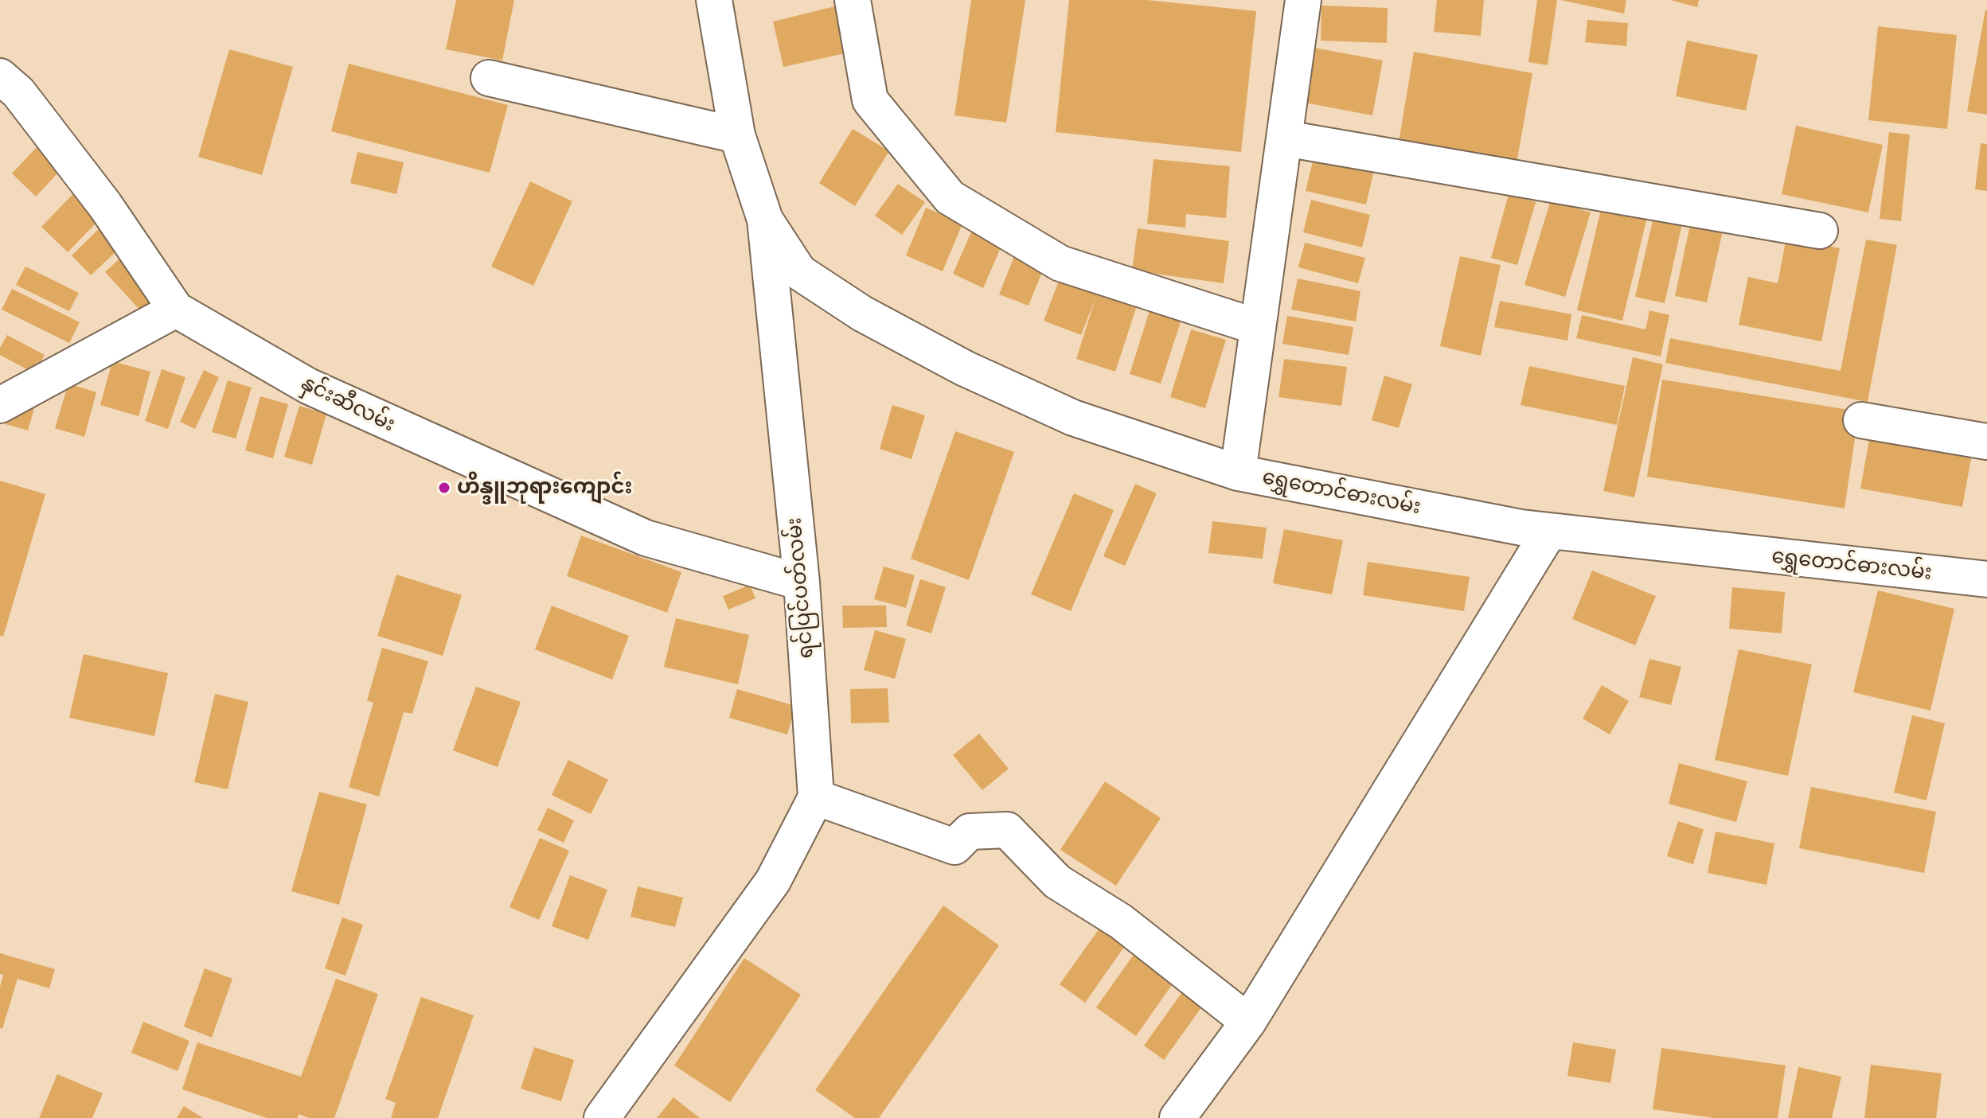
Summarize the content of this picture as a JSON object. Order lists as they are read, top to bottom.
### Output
{
  "streets": {
    "street": ["နှင်းဆီလမ်း", "ရွှေတောင်ဓားလမ်း", "ရင်ပြင်ပတ်လမ်း"]
  },
  "crossings": [
    ["နှင်းဆီလမ်း", "ရင်ပြင်ပတ်လမ်း"],
    ["ရွှေတောင်ဓားလမ်း", "ရင်ပြင်ပတ်လမ်း"]
  ],
  "places": ["ဟိန္ဒူဘုရားကျောင်း"]
}
